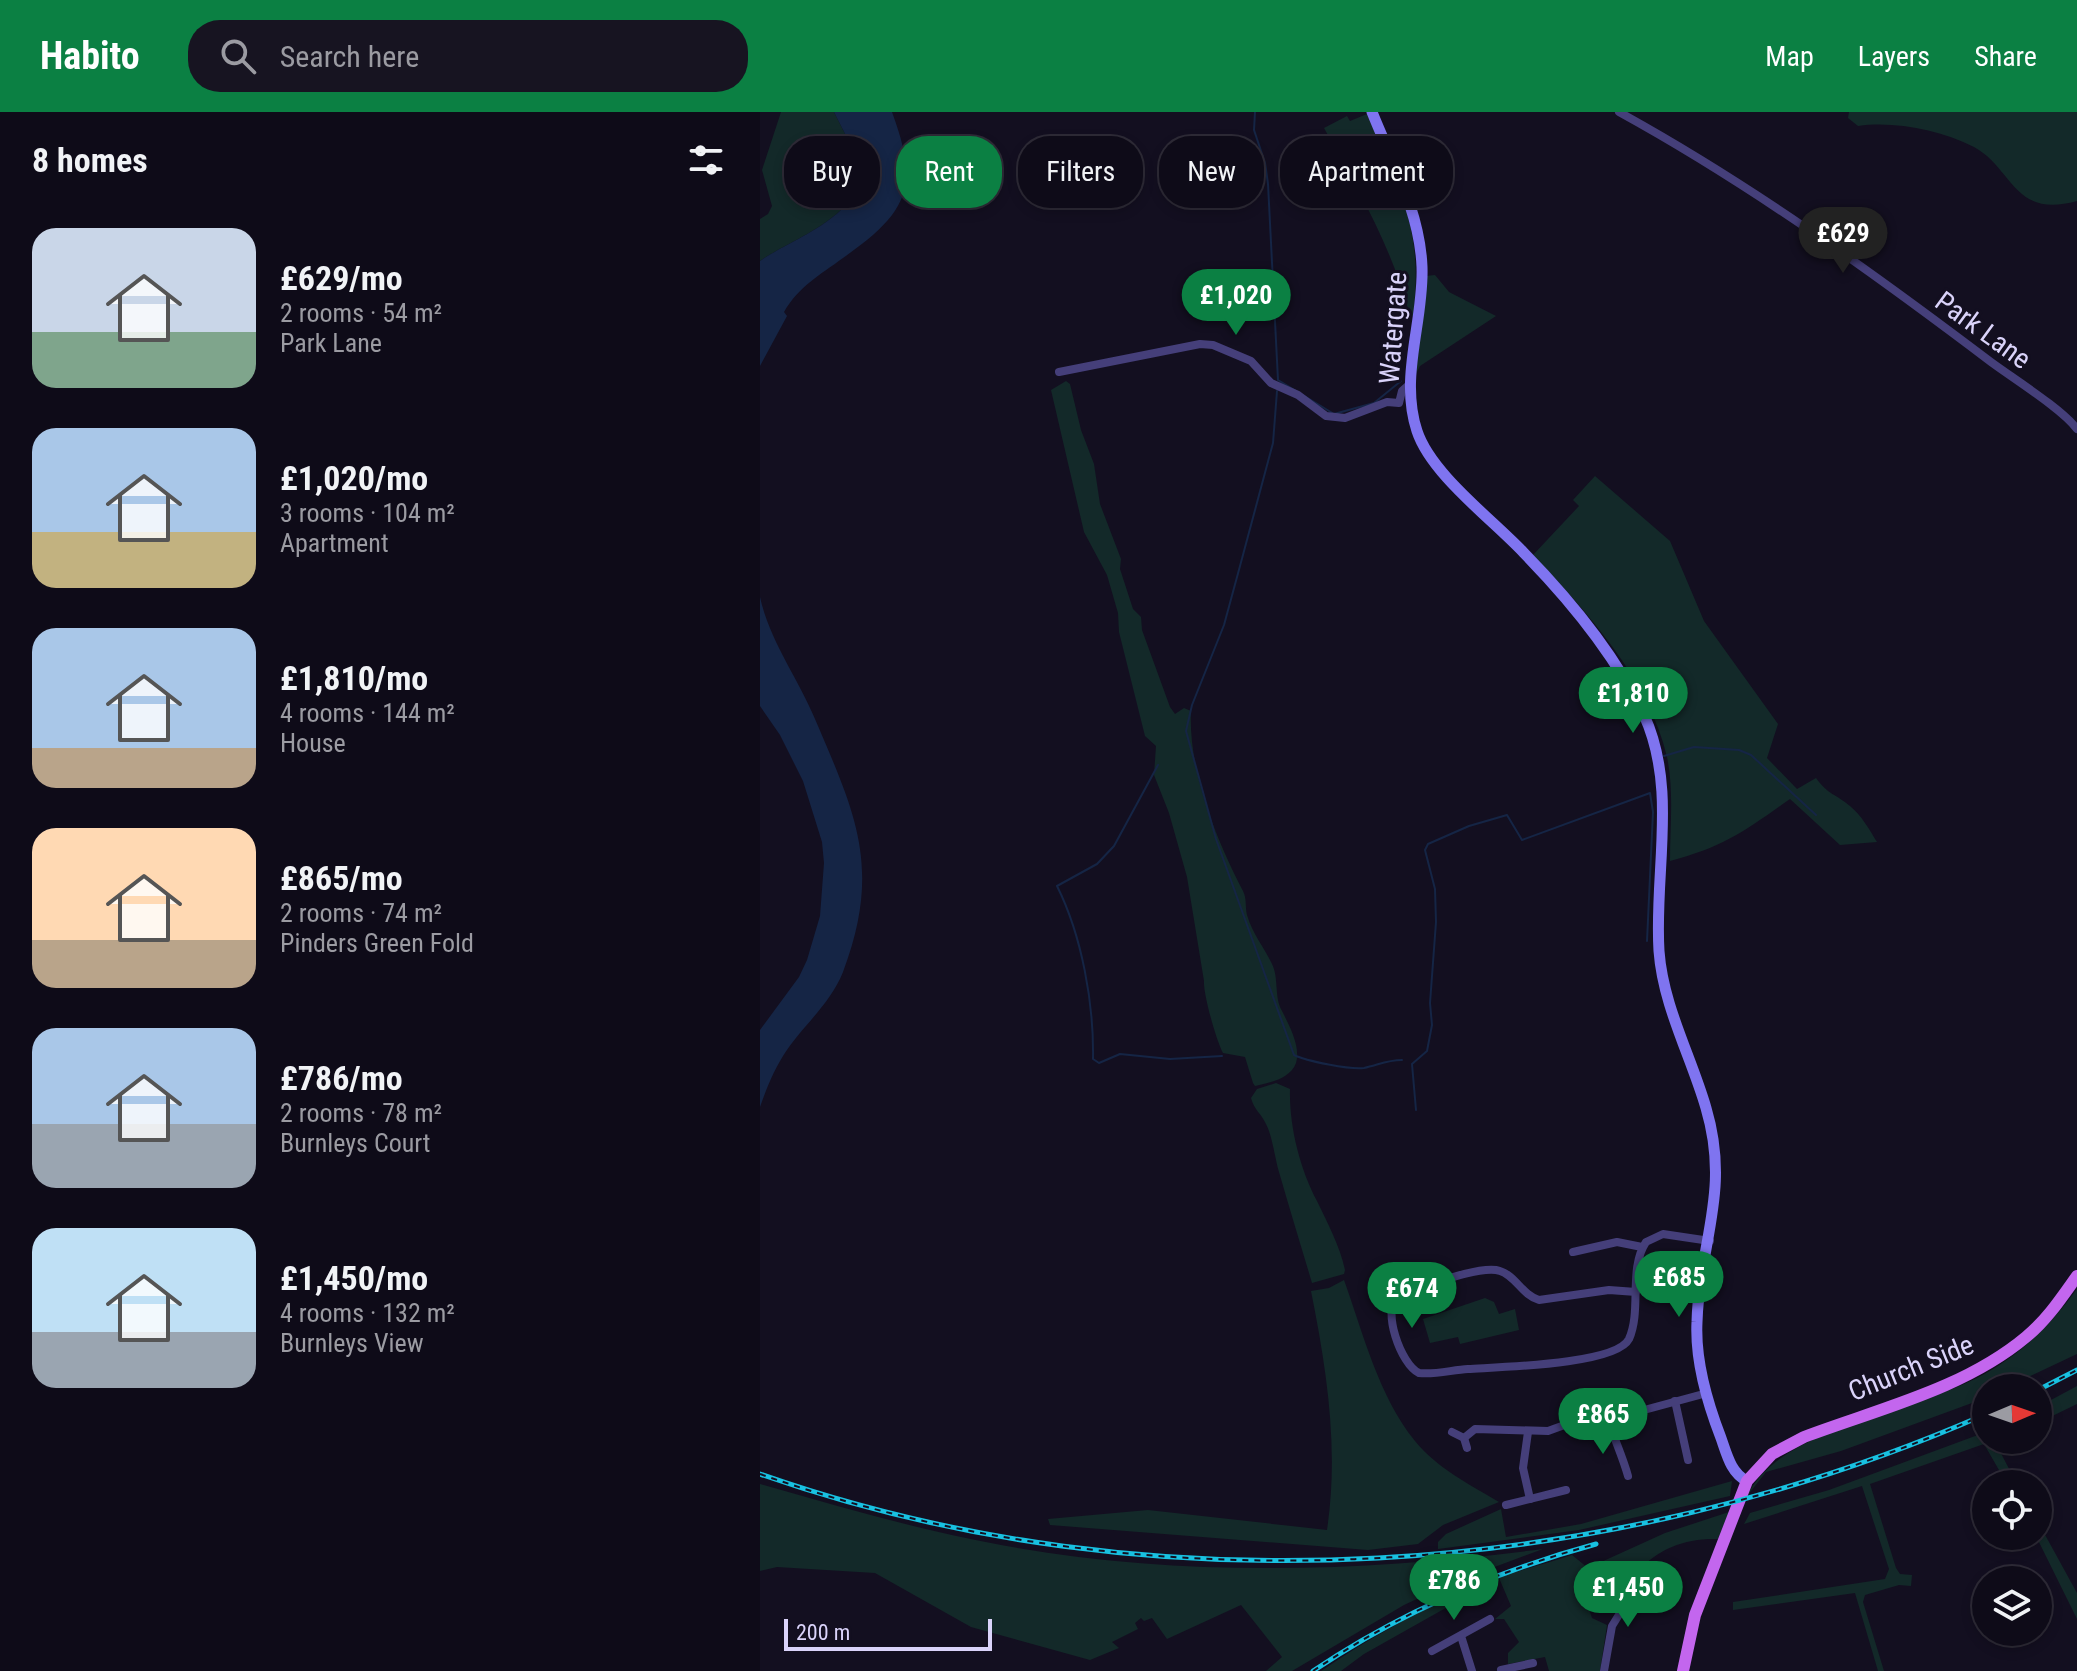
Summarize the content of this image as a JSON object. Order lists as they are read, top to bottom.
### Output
{
  "streets": {
    "main road": ["Watergate", "Church Side"],
    "street": ["Park Lane"]
  },
  "crossings": [
    ["Watergate", "Church Side"]
  ],
  "scale_bar": "200 m",
  "north": "right",
  "page": {
    "header": "Habito",
    "search": "Search here",
    "nav": ["Map", "Layers", "Share"],
    "heading": "8 homes",
    "chip": [
      "Buy",
      "Rent",
      "Filters",
      "New",
      "Apartment"
    ],
    "price": [
      "£629",
      "£1,020",
      "£1,810",
      "£685",
      "£674",
      "£865",
      "£786",
      "£1,450"
    ],
    "list": [
      {
        "name": "£629/mo",
        "note": "2 rooms · 54 m² · Park Lane"
      },
      {
        "name": "£1,020/mo",
        "note": "3 rooms · 104 m² · Apartment"
      },
      {
        "name": "£1,810/mo",
        "note": "4 rooms · 144 m² · House"
      },
      {
        "name": "£865/mo",
        "note": "2 rooms · 74 m² · Pinders Green Fold"
      },
      {
        "name": "£786/mo",
        "note": "2 rooms · 78 m² · Burnleys Court"
      },
      {
        "name": "£1,450/mo",
        "note": "4 rooms · 132 m² · Burnleys View"
      }
    ],
    "scale": "200 m"
  }
}
